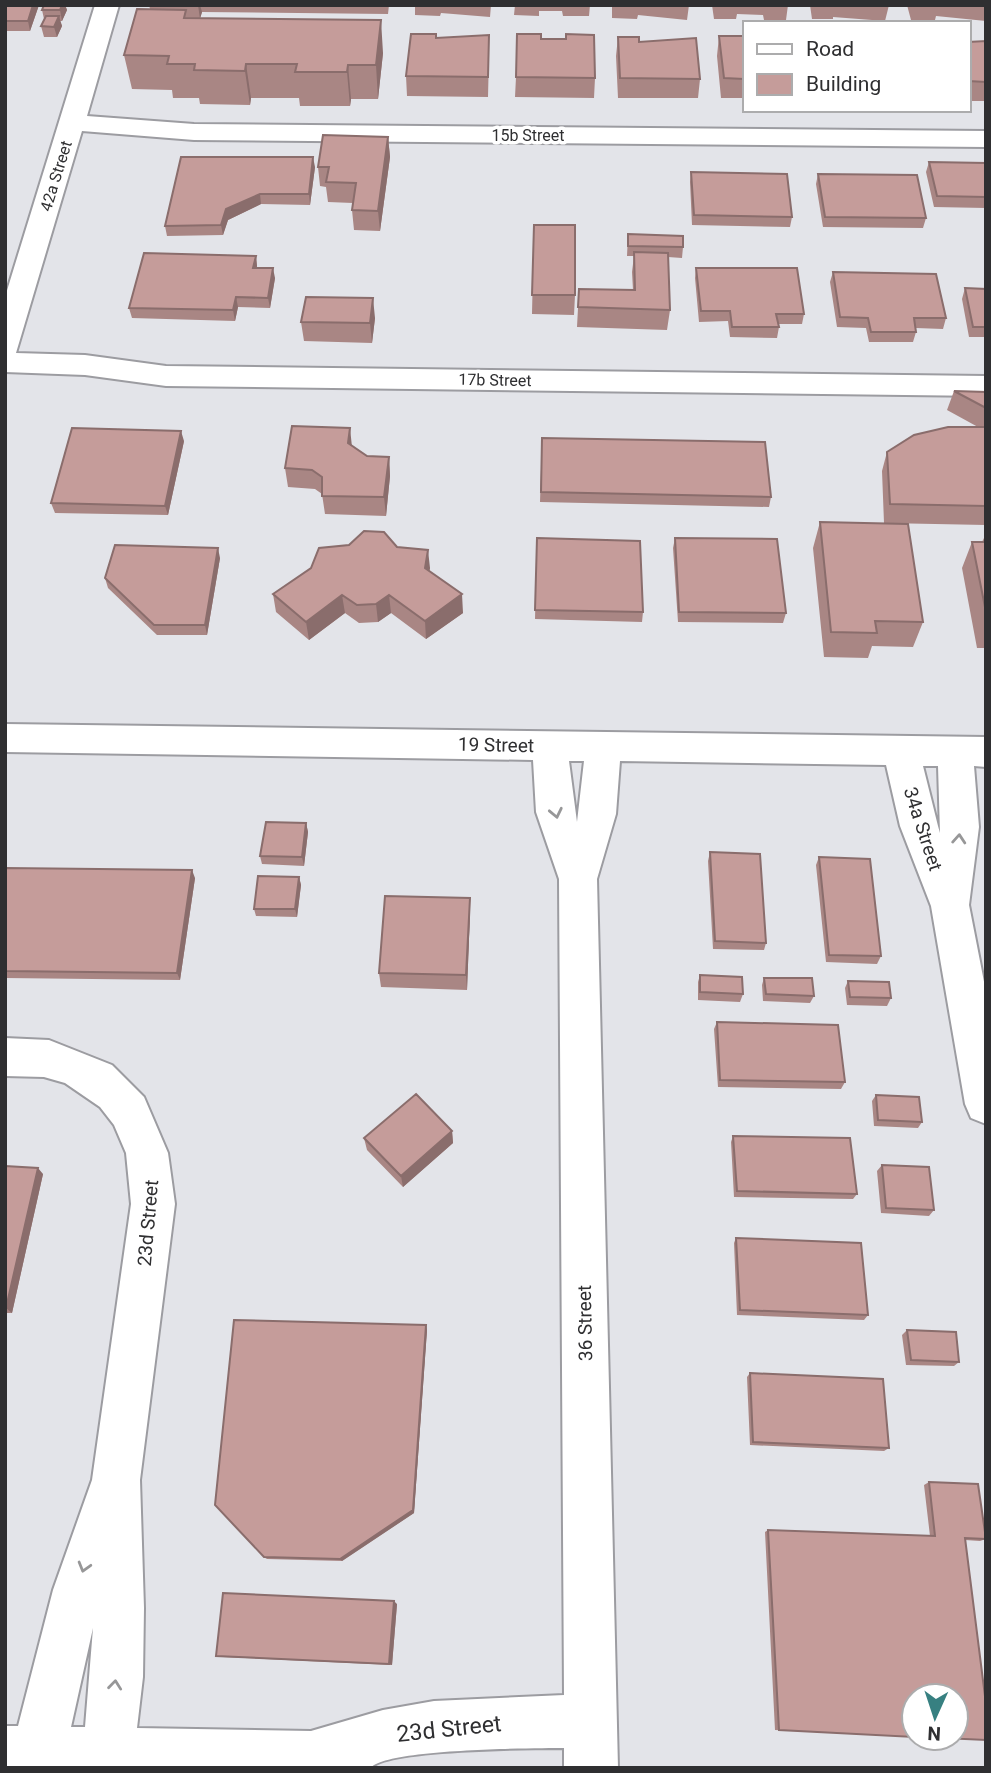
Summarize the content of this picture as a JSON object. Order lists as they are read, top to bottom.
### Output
{
  "streets": {
    "street": [
      "15b Street",
      "42a Street",
      "17b Street",
      "19 Street",
      "34a Street",
      "23d Street",
      "36 Street"
    ]
  },
  "crossings": [
    ["15b Street", "42a Street"],
    ["19 Street", "34a Street"],
    ["19 Street", "36 Street"],
    ["23d Street", "36 Street"]
  ],
  "legend": ["Road", "Building"],
  "north": "bottom"
}
